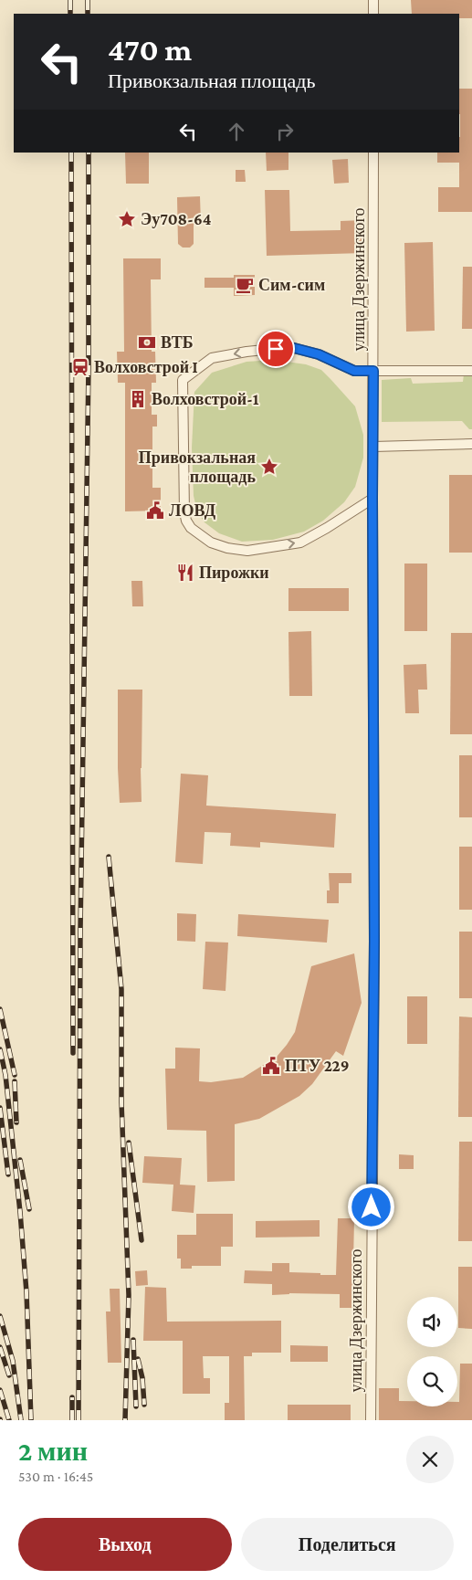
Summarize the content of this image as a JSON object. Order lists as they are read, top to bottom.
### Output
{
  "streets": {
    "street": ["улица Дзержинского"]
  },
  "places": {
    "place": ["Эу708-64", "Привокзальная площадь"],
    "cafe": ["Сим-сим"],
    "bank": ["ВТБ"],
    "station": ["Волховстрой I"],
    "building": ["Волховстрой-1"],
    "public building": ["ЛОВД", "ПТУ 229"],
    "restaurant": ["Пирожки"]
  },
  "page": {
    "turn": ["470 m", "Привокзальная площадь"],
    "heading": ["2 мин", "530 m · 16:45"],
    "buttons": ["Выход", "Поделиться"]
  }
}
